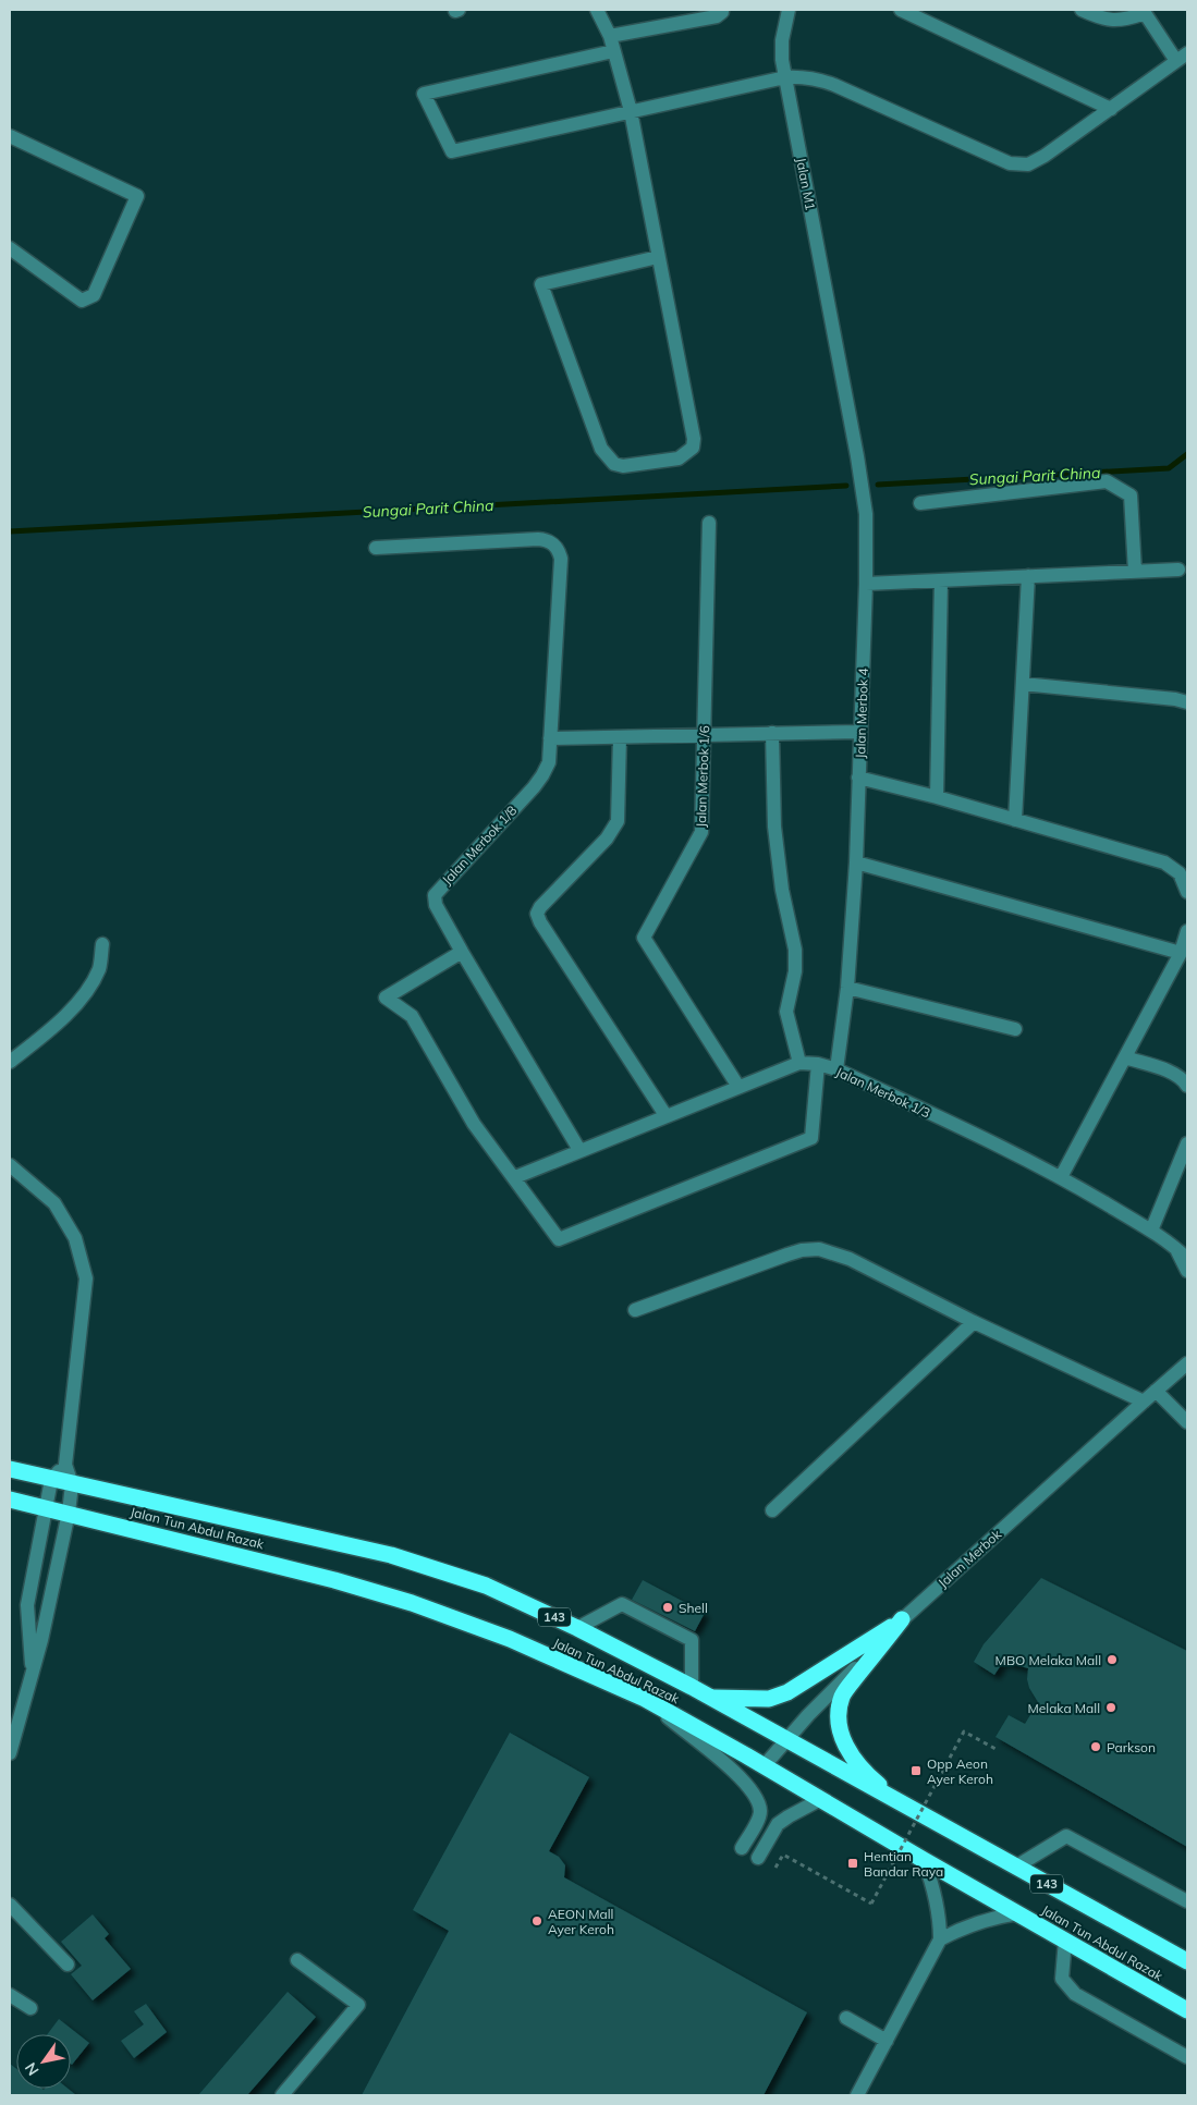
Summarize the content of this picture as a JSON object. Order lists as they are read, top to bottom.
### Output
{
  "streets": {
    "highway": ["Jalan Tun Abdul Razak", "143"],
    "street": [
      "Jalan M1",
      "Jalan Merbok 4",
      "Jalan Merbok 1/6",
      "Jalan Merbok 1/8",
      "Jalan Merbok 1/3",
      "Jalan Merbok"
    ]
  },
  "crossings": [
    ["Jalan M1", "Jalan Merbok 4"],
    ["Jalan Merbok 4", "Jalan Merbok 1/3"],
    ["Jalan Merbok 1/6", "Jalan Merbok 1/3"],
    ["Jalan Merbok 1/8", "Jalan Merbok 1/3"],
    ["Jalan Tun Abdul Razak", "Jalan Merbok"]
  ],
  "water": ["Sungai Parit China"],
  "places": {
    "other": [
      "Shell",
      "MBO Melaka Mall",
      "Melaka Mall",
      "Parkson",
      "AEON Mall Ayer Keroh"
    ],
    "transit": ["Opp Aeon Ayer Keroh", "Hentian Bandar Raya"]
  },
  "north": "bottom left"
}
